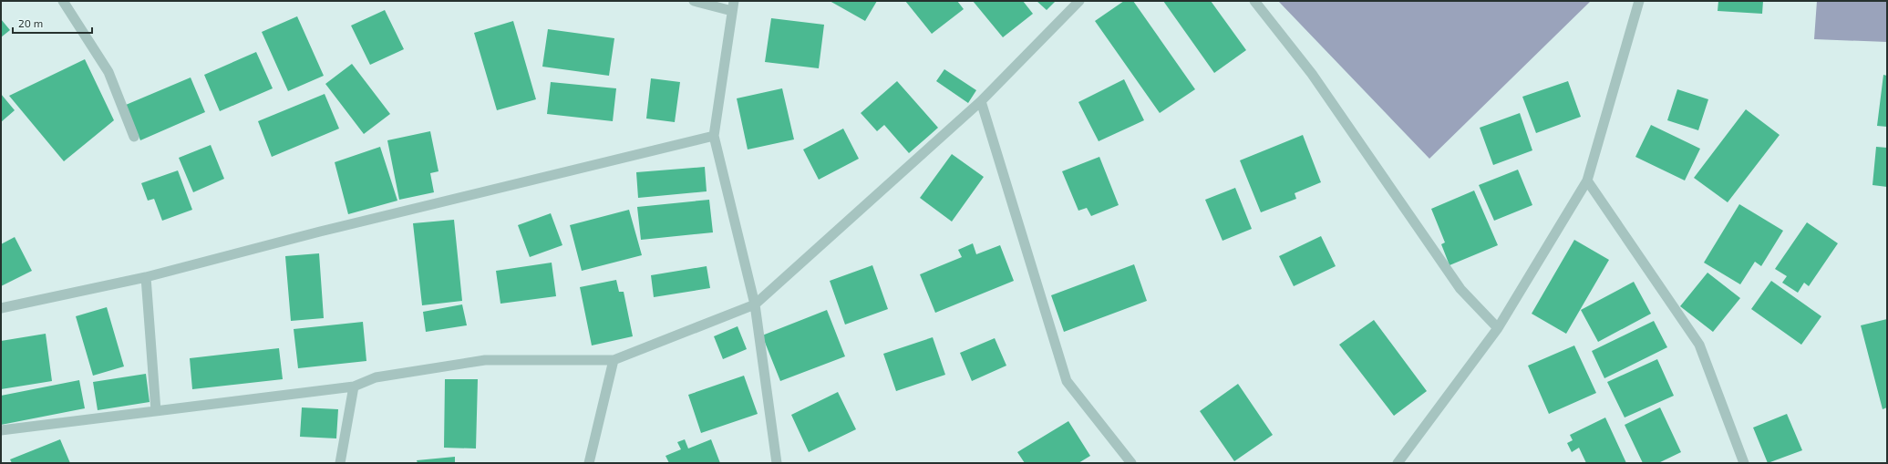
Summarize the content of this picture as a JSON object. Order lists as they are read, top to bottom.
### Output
{
  "scale_bar": "20 m"
}
